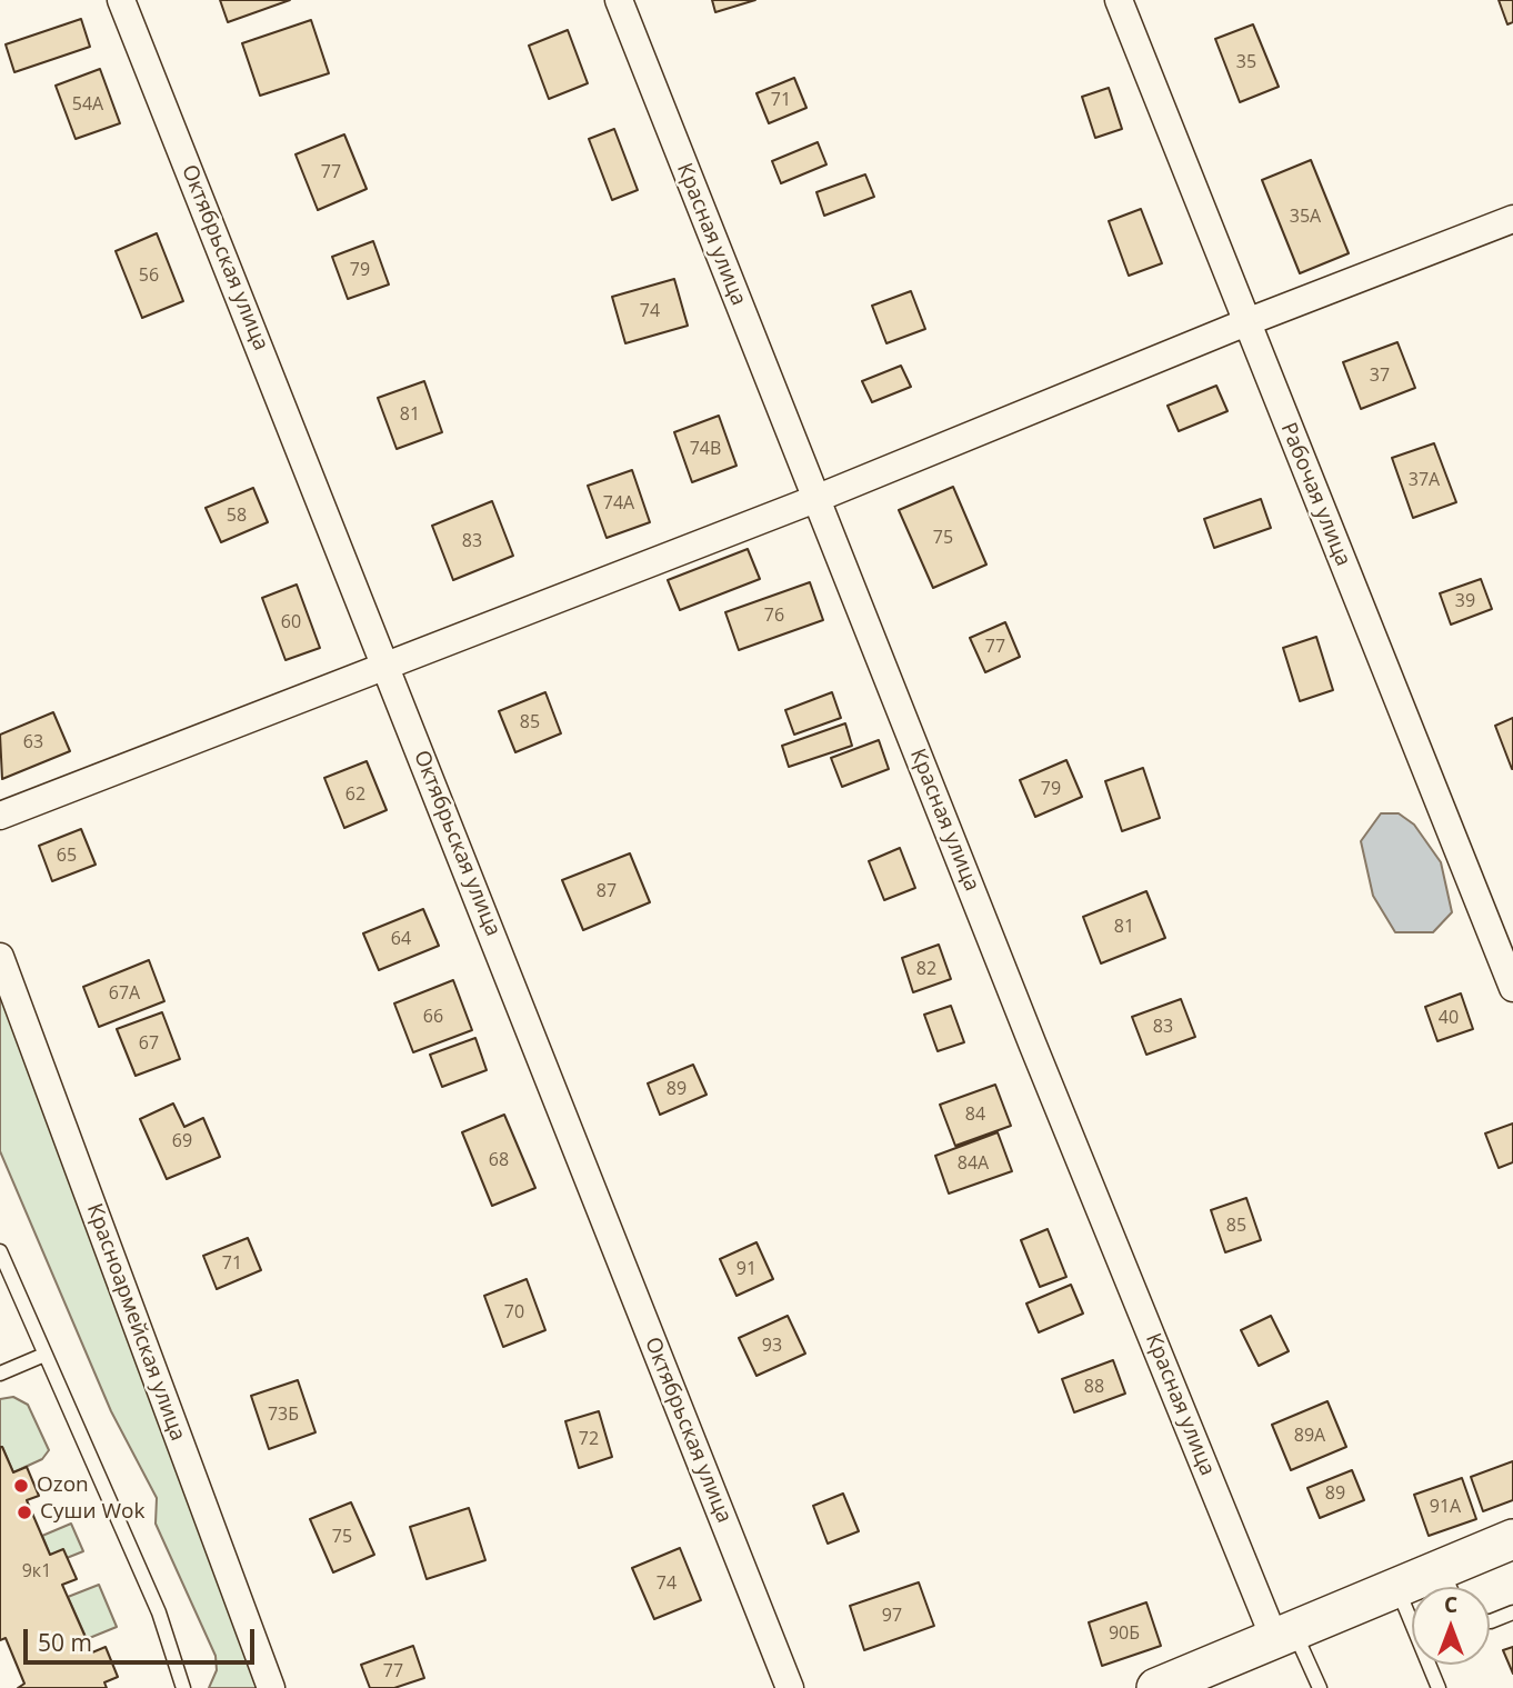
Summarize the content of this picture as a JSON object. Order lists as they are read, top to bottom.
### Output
{
  "streets": {
    "street": [
      "Красная улица",
      "Октябрьская улица",
      "Рабочая улица",
      "Красноармейская улица"
    ]
  },
  "places": ["Ozon", "Суши Wok"],
  "house_numbers": [
    "35",
    "71",
    "54А",
    "77",
    "35А",
    "79",
    "56",
    "74",
    "37",
    "81",
    "74В",
    "37А",
    "74А",
    "58",
    "75",
    "83",
    "39",
    "76",
    "60",
    "77",
    "85",
    "63",
    "79",
    "62",
    "65",
    "87",
    "81",
    "64",
    "82",
    "67А",
    "66",
    "40",
    "83",
    "67",
    "89",
    "84",
    "69",
    "68",
    "84А",
    "85",
    "71",
    "91",
    "70",
    "93",
    "88",
    "73Б",
    "89А",
    "72",
    "89",
    "91А",
    "75",
    "9к1",
    "74",
    "97",
    "90Б",
    "77"
  ],
  "scale_bar": "50 m",
  "north": "top"
}
